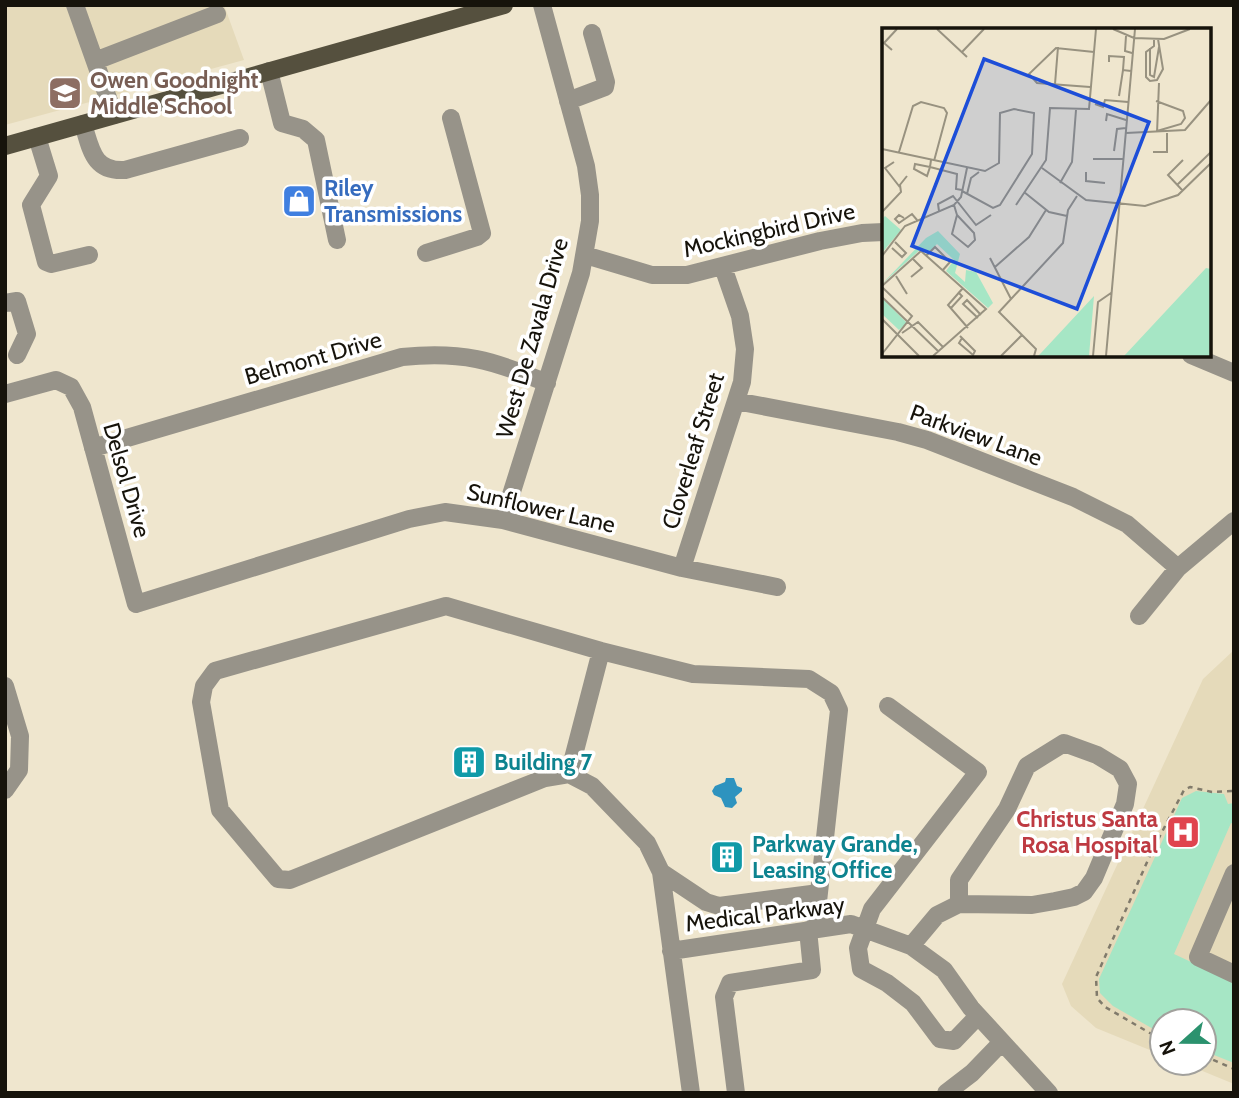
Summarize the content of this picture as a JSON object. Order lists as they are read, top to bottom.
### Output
{
  "streets": {
    "street": [
      "Mockingbird Drive",
      "West De Zavala Drive",
      "Belmont Drive",
      "Parkview Lane",
      "Cloverleaf Street",
      "Delsol Drive",
      "Sunflower Lane",
      "Medical Parkway"
    ]
  },
  "crossings": [
    ["Mockingbird Drive", "West De Zavala Drive"],
    ["Mockingbird Drive", "Cloverleaf Street"],
    ["West De Zavala Drive", "Belmont Drive"],
    ["West De Zavala Drive", "Sunflower Lane"],
    ["Belmont Drive", "Delsol Drive"],
    ["Parkview Lane", "Cloverleaf Street"],
    ["Cloverleaf Street", "Sunflower Lane"],
    ["Delsol Drive", "Sunflower Lane"]
  ],
  "places": {
    "school or university": ["Owen Goodnight Middle School"],
    "shop": ["Riley Transmissions"],
    "building": ["Building 7", "Parkway Grande, Leasing Office"],
    "hospital": ["Christus Santa Rosa Hospital"]
  },
  "north": "left"
}
